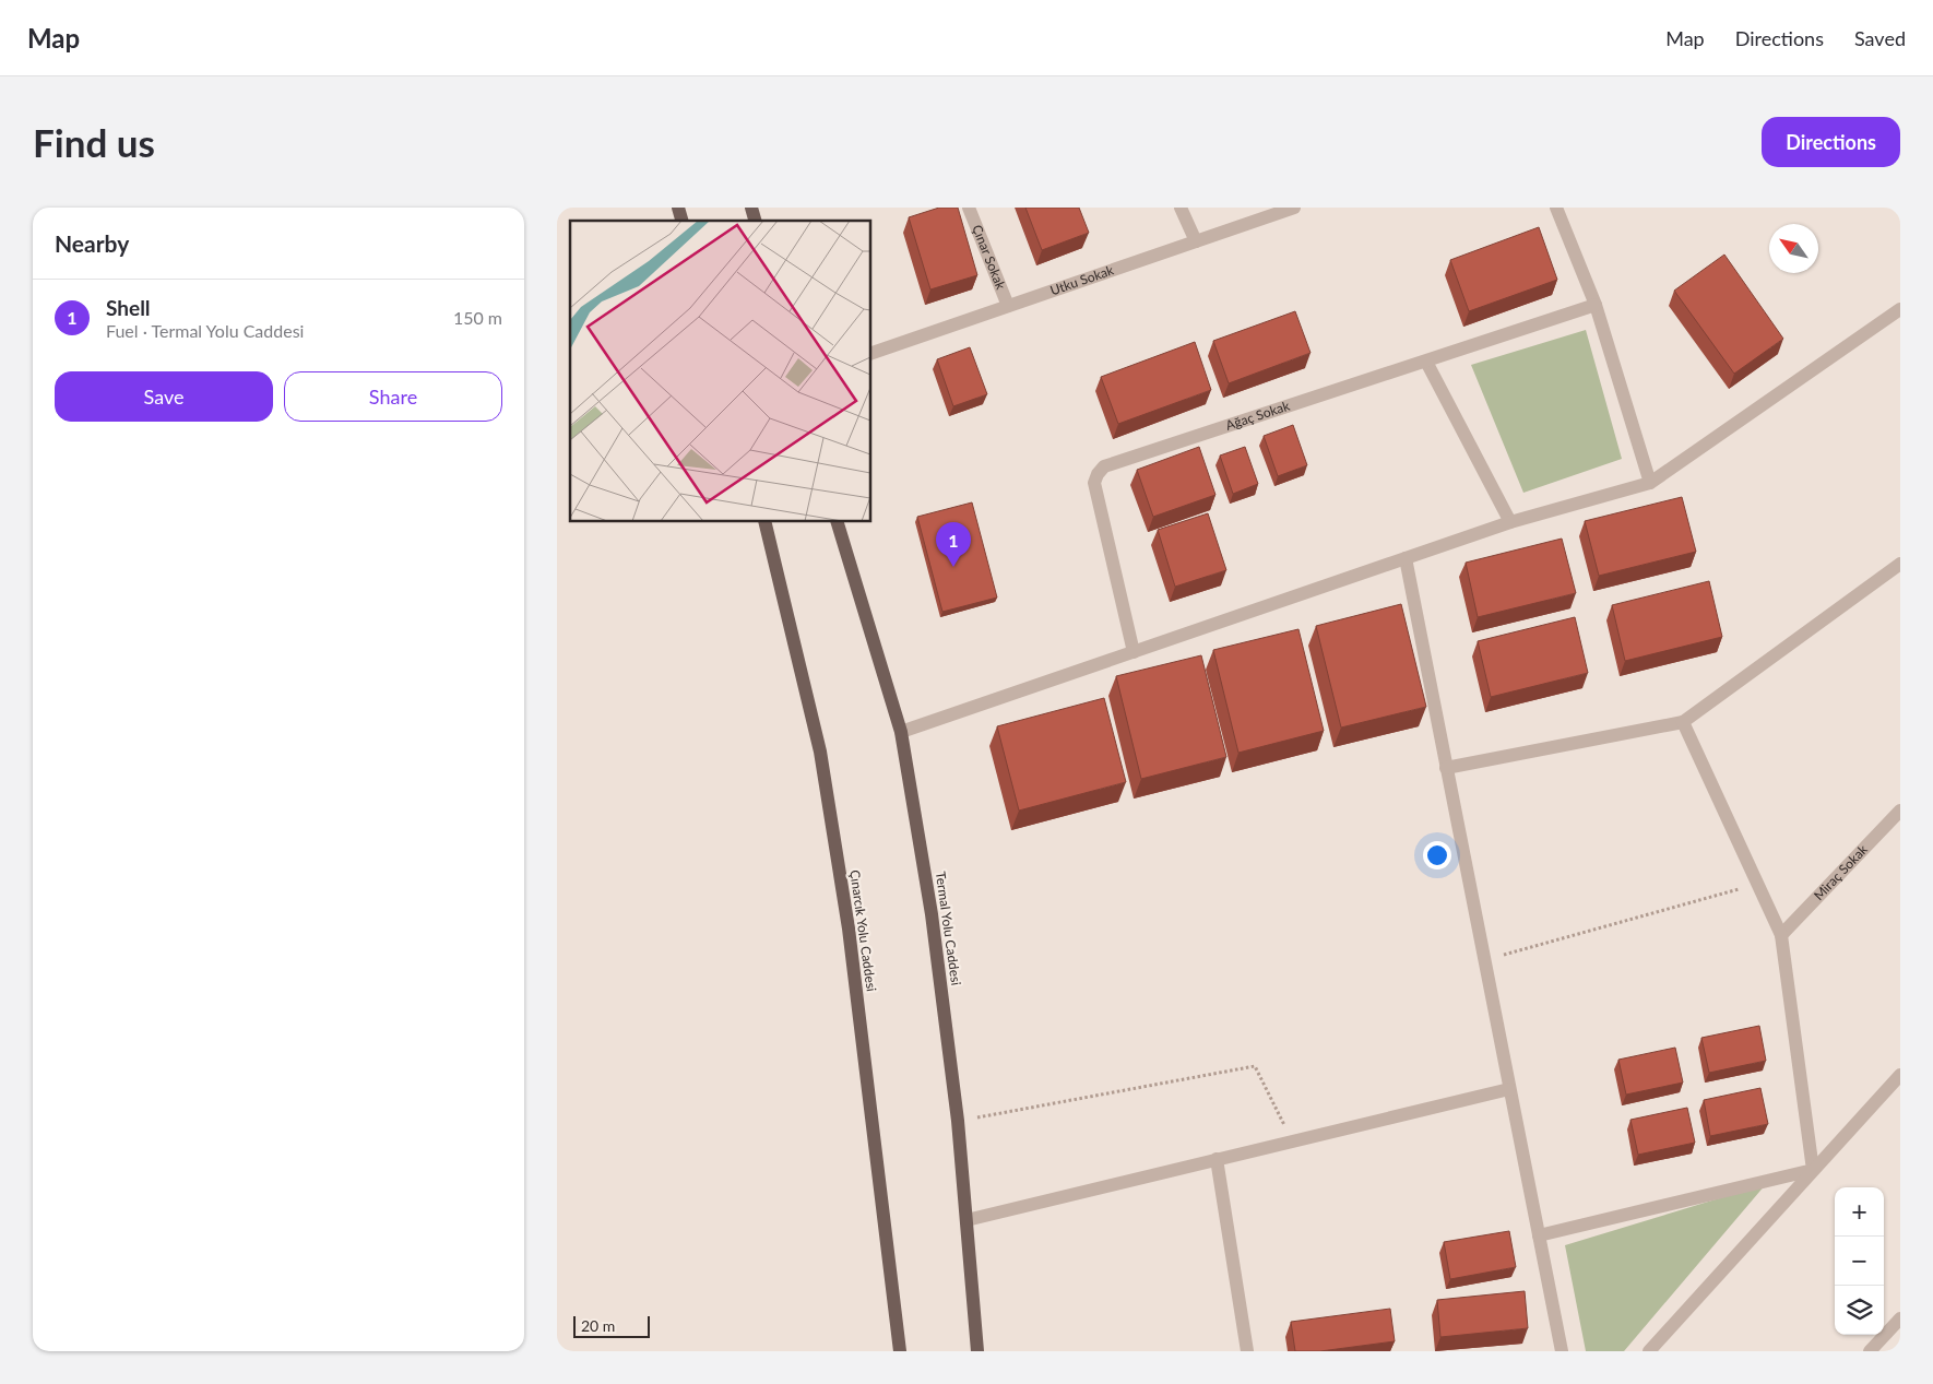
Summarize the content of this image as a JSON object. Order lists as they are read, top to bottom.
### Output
{
  "streets": {
    "main road": ["Termal Yolu Caddesi", "Çınarcık Yolu Caddesi"],
    "street": [
      "Çınar Sokak",
      "Utku Sokak",
      "Ağaç Sokak",
      "Miraç Sokak"
    ]
  },
  "crossings": [
    ["Çınar Sokak", "Utku Sokak"]
  ],
  "scale_bar": "20 m",
  "north": "top left",
  "page": {
    "header": "Map",
    "nav": ["Map", "Directions", "Saved"],
    "buttons": [
      "Directions",
      ["Save", "Share"]
    ],
    "title": "Find us",
    "heading": "Nearby",
    "list": [
      {
        "mark": "1",
        "name": "Shell",
        "note": "Fuel · Termal Yolu Caddesi",
        "value": "150 m"
      }
    ],
    "pins": "1",
    "map_buttons": ["+", "−"],
    "scale": "20 m"
  }
}
